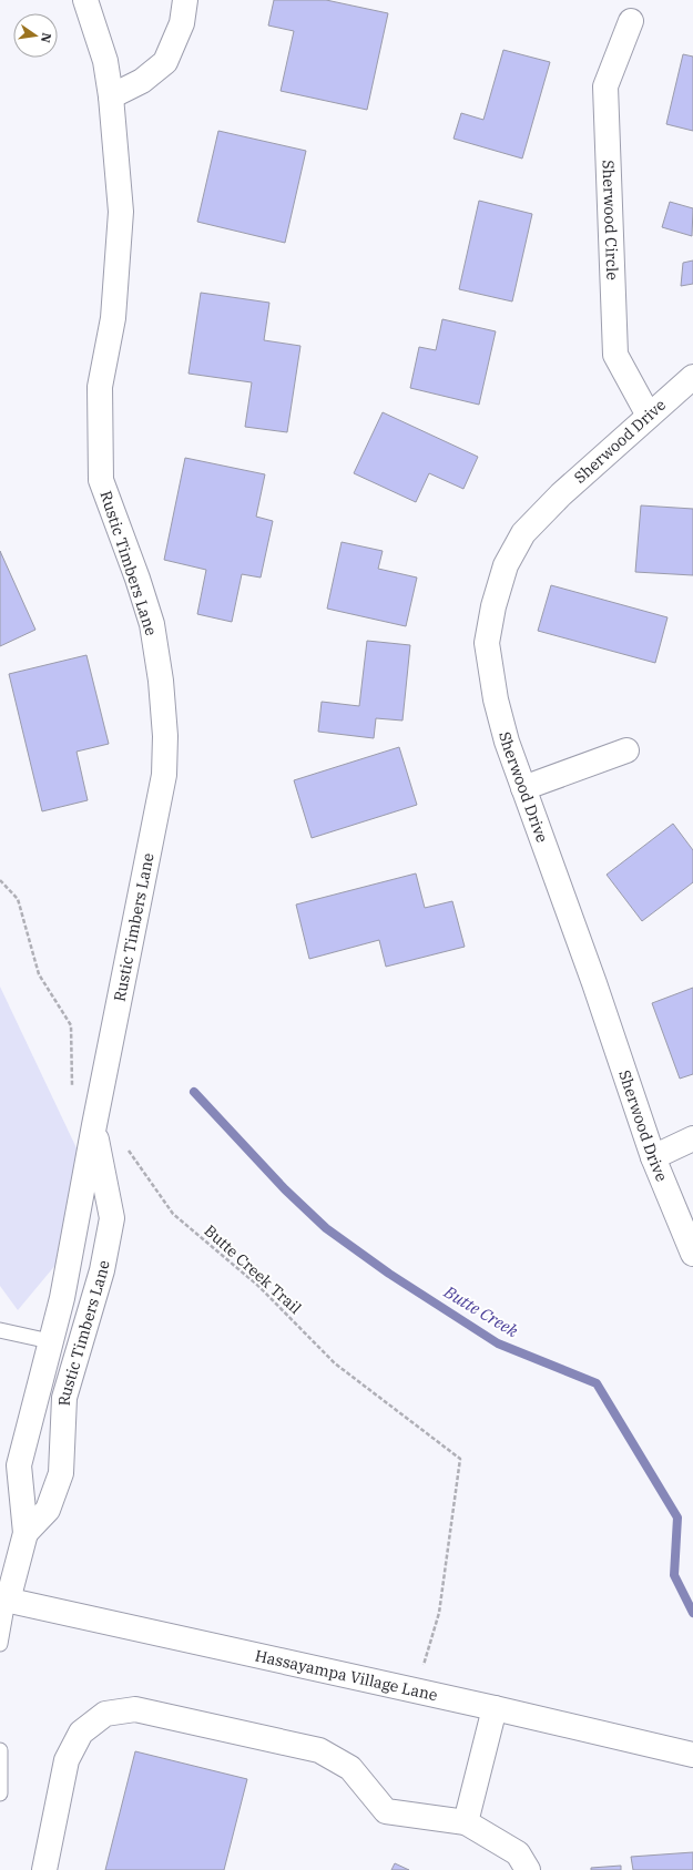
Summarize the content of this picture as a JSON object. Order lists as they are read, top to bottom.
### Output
{
  "streets": {
    "street": [
      "Sherwood Circle",
      "Sherwood Drive",
      "Rustic Timbers Lane",
      "Hassayampa Village Lane"
    ],
    "path": ["Butte Creek Trail"]
  },
  "crossings": [
    ["Sherwood Circle", "Sherwood Drive"],
    ["Rustic Timbers Lane", "Butte Creek Trail"],
    ["Rustic Timbers Lane", "Hassayampa Village Lane"],
    ["Butte Creek Trail", "Hassayampa Village Lane"]
  ],
  "water": ["Butte Creek"],
  "north": "right"
}
